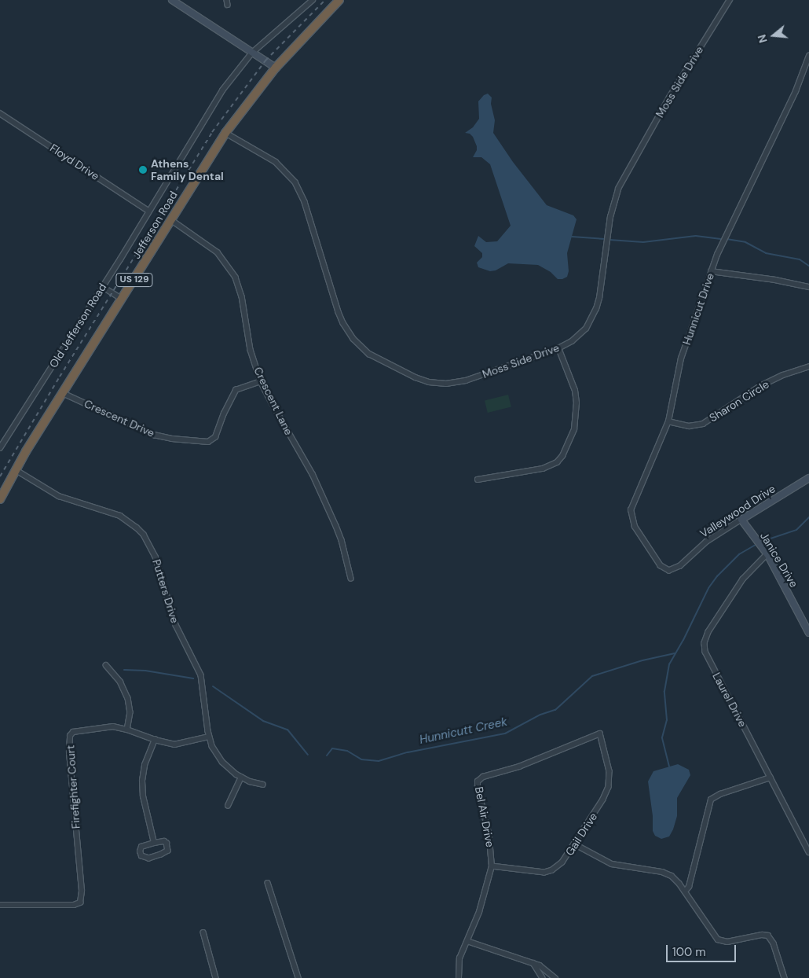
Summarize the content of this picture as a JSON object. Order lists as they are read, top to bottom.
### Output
{
  "streets": {
    "highway": ["Jefferson Road", "US 129"],
    "street": [
      "Moss Side Drive",
      "Floyd Drive",
      "Hunnicut Drive",
      "Old Jefferson Road",
      "Crescent Lane",
      "Sharon Circle",
      "Crescent Drive",
      "Valleywood Drive",
      "Janice Drive",
      "Putters Drive",
      "Laurel Drive",
      "Firefighter Court",
      "Bel Air Drive",
      "Gail Drive"
    ]
  },
  "crossings": [
    ["Moss Side Drive", "Jefferson Road"],
    ["Floyd Drive", "Old Jefferson Road"],
    ["Jefferson Road", "Crescent Lane"],
    ["Jefferson Road", "Crescent Drive"],
    ["Jefferson Road", "Putters Drive"],
    ["Hunnicut Drive", "Sharon Circle"],
    ["Hunnicut Drive", "Valleywood Drive"],
    ["Crescent Lane", "Crescent Drive"],
    ["Valleywood Drive", "Janice Drive"],
    ["Janice Drive", "Laurel Drive"],
    ["Putters Drive", "Firefighter Court"],
    ["Bel Air Drive", "Gail Drive"]
  ],
  "water": ["Hunnicutt Creek"],
  "places": ["Athens Family Dental"],
  "scale_bar": "100 m",
  "north": "left"
}
